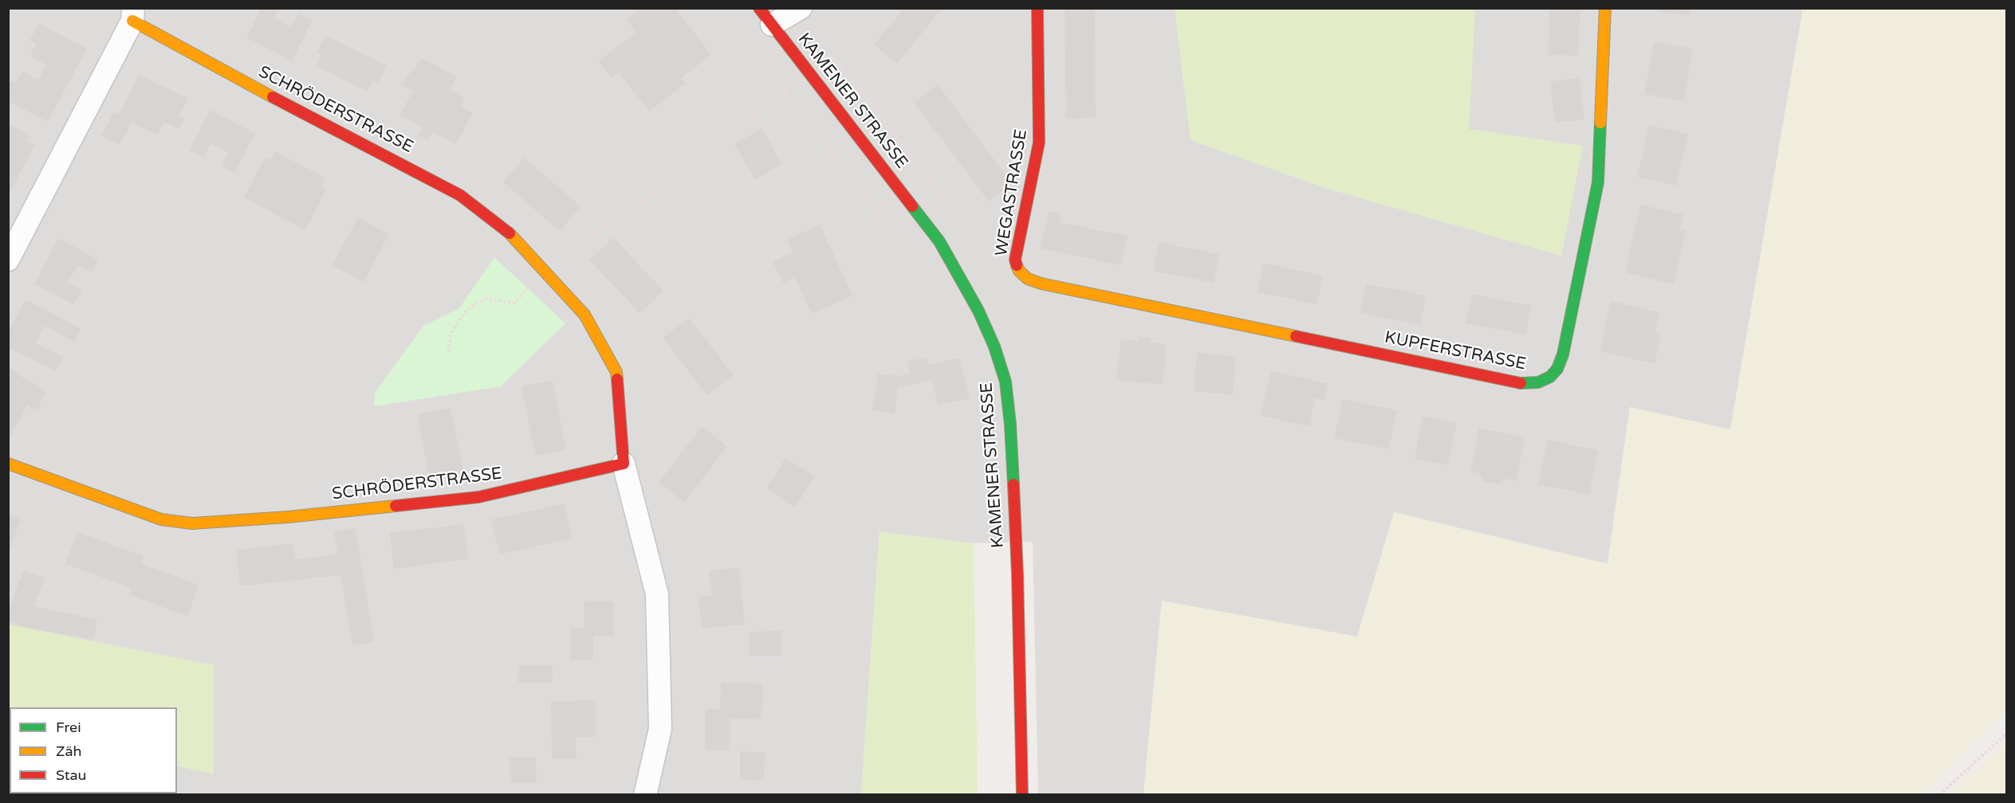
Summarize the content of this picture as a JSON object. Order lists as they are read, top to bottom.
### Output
{
  "streets": {
    "street": [
      "KAMENER STRASSE",
      "SCHRÖDERSTRASSE",
      "WEGASTRASSE",
      "KUPFERSTRASSE"
    ]
  },
  "crossings": [
    ["WEGASTRASSE", "KUPFERSTRASSE"]
  ],
  "legend": ["Frei", "Zäh", "Stau"]
}
